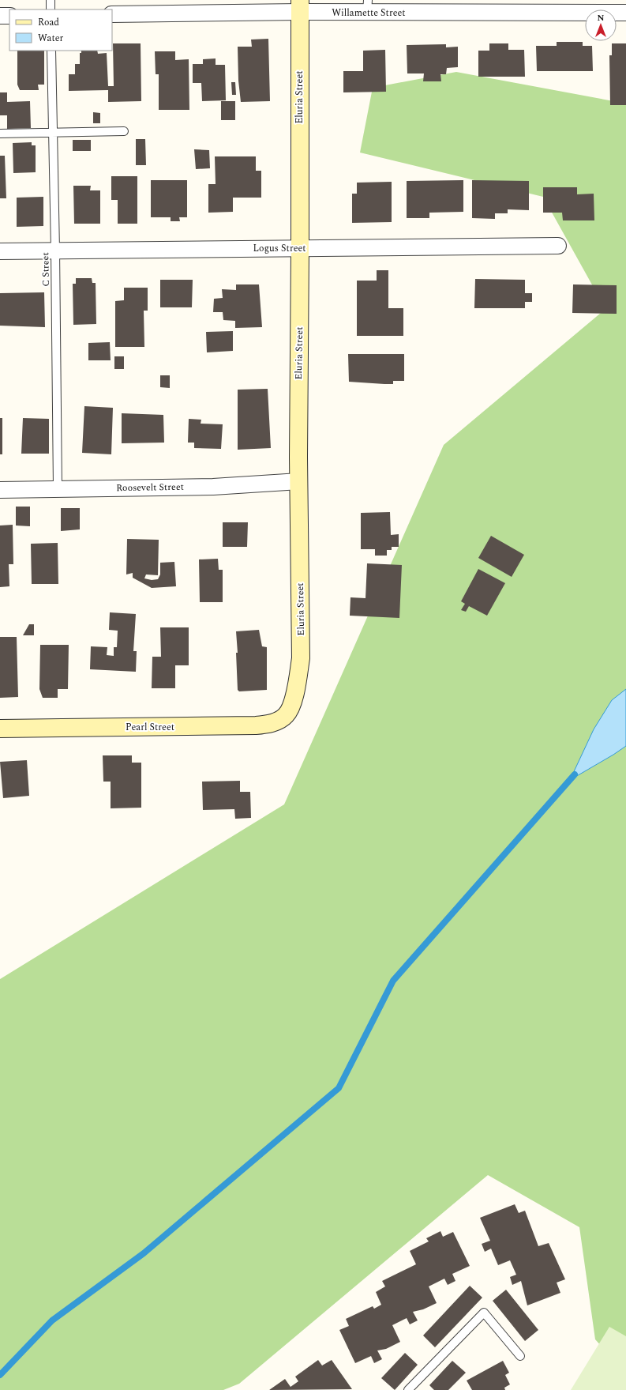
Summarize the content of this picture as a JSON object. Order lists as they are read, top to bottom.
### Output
{
  "streets": {
    "street": [
      "Willamette Street",
      "Eluria Street",
      "Logus Street",
      "Roosevelt Street",
      "Pearl Street"
    ],
    "lane": ["C Street"]
  },
  "crossings": [
    ["Willamette Street", "Eluria Street"],
    ["Eluria Street", "Logus Street"],
    ["Eluria Street", "Roosevelt Street"],
    ["Eluria Street", "Pearl Street"],
    ["Logus Street", "C Street"],
    ["C Street", "Roosevelt Street"]
  ],
  "legend": ["Road", "Water"],
  "north": "top"
}
